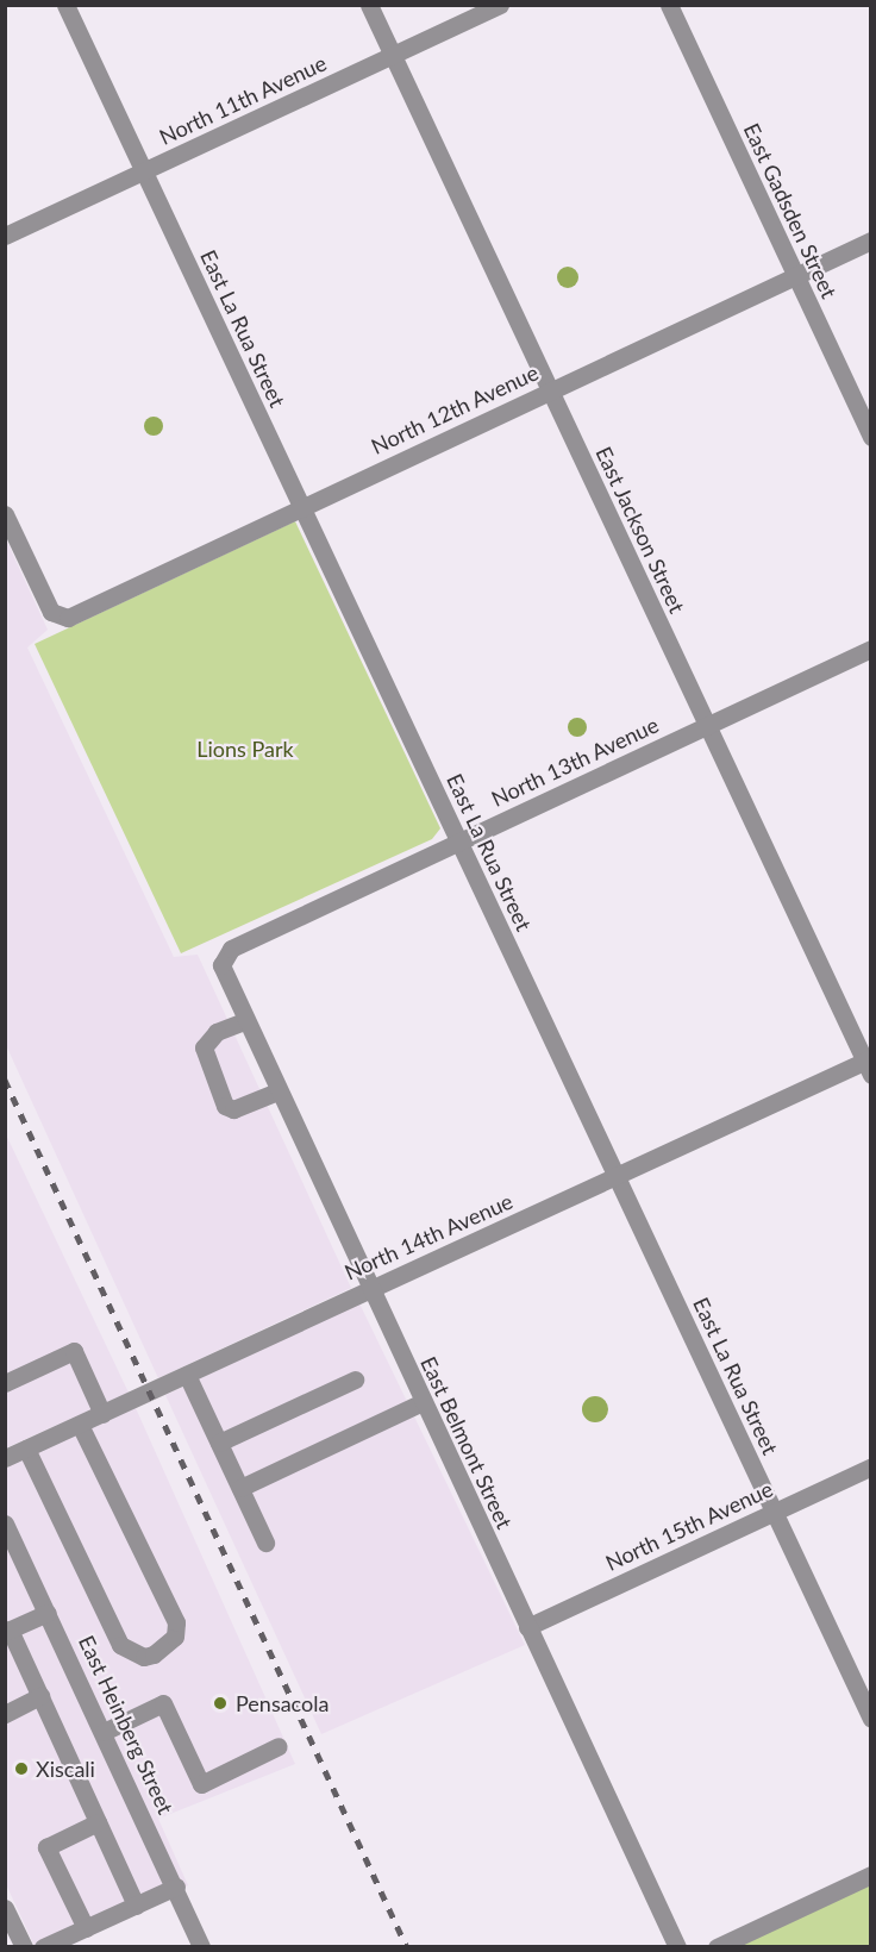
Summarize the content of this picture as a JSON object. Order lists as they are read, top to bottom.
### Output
{
  "streets": {
    "street": [
      "North 11th Avenue",
      "East Gadsden Street",
      "East La Rua Street",
      "North 12th Avenue",
      "East Jackson Street",
      "North 13th Avenue",
      "North 14th Avenue",
      "East Belmont Street",
      "North 15th Avenue",
      "East Heinberg Street"
    ]
  },
  "crossings": [
    ["North 11th Avenue", "East La Rua Street"],
    ["North 11th Avenue", "East Jackson Street"],
    ["East Gadsden Street", "North 12th Avenue"],
    ["East La Rua Street", "North 12th Avenue"],
    ["East La Rua Street", "North 13th Avenue"],
    ["East La Rua Street", "North 14th Avenue"],
    ["East La Rua Street", "North 15th Avenue"],
    ["North 12th Avenue", "East Jackson Street"],
    ["East Jackson Street", "North 13th Avenue"],
    ["East Jackson Street", "North 14th Avenue"],
    ["North 13th Avenue", "East Belmont Street"],
    ["North 14th Avenue", "East Belmont Street"],
    ["East Belmont Street", "North 15th Avenue"]
  ],
  "parks": ["Lions Park"],
  "places": ["Pensacola", "Xiscali"]
}
